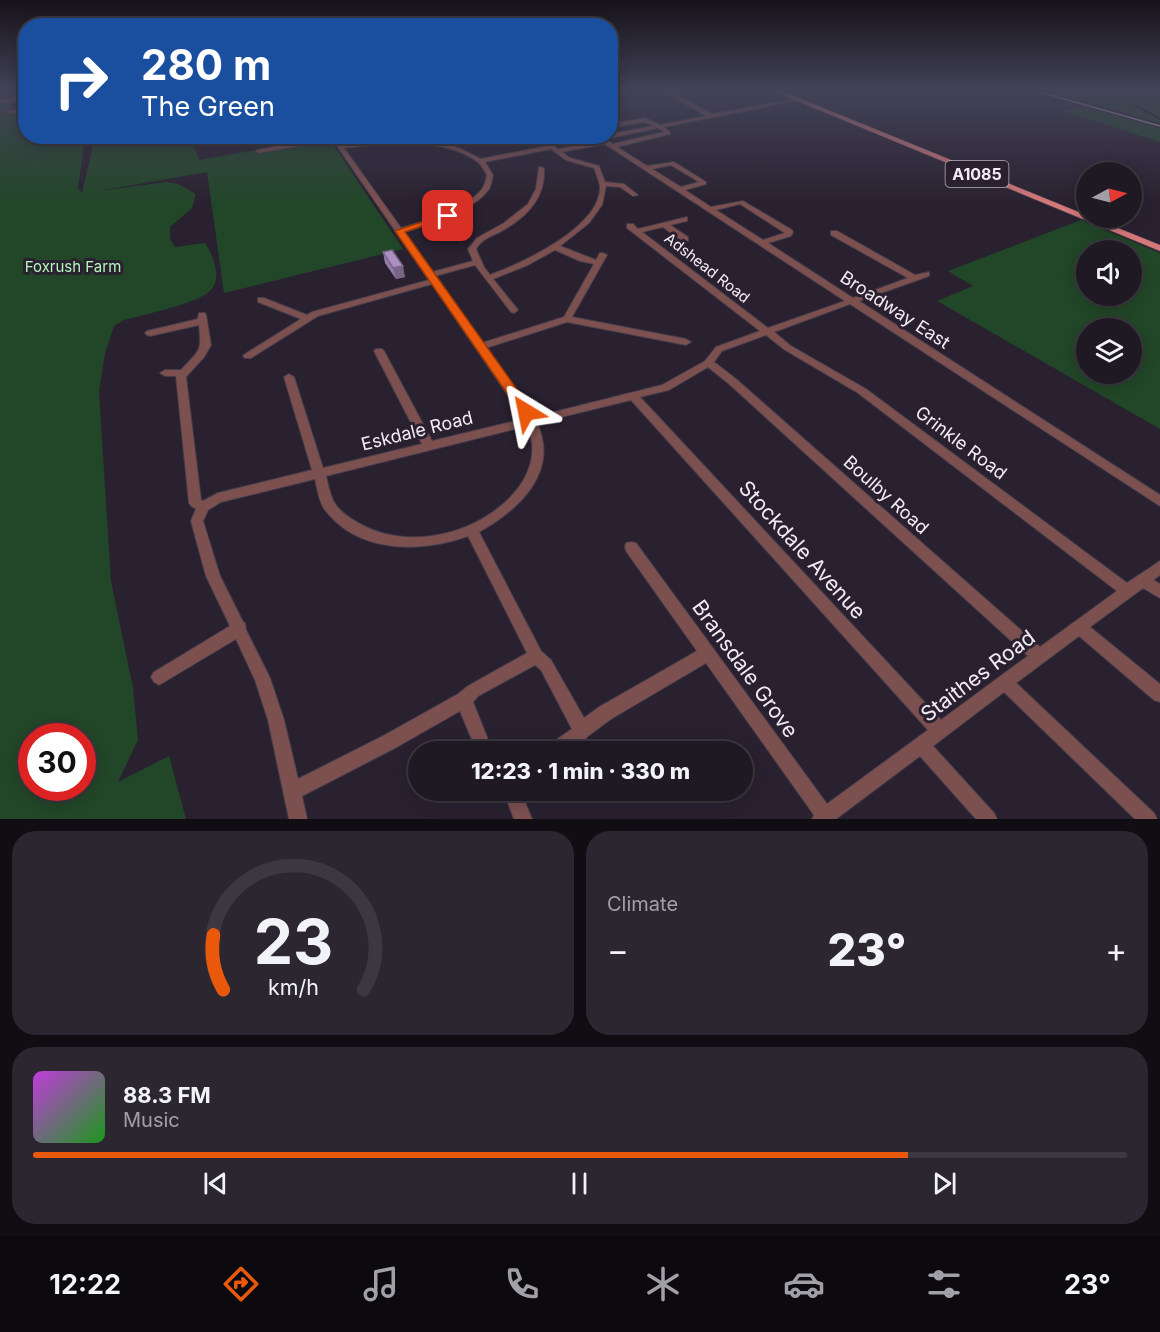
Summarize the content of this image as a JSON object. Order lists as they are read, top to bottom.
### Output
{
  "streets": {
    "main road": ["A1085"],
    "street": [
      "Adshead Road",
      "Broadway East",
      "Eskdale Road",
      "Grinkle Road",
      "Boulby Road",
      "Stockdale Avenue",
      "Bransdale Grove",
      "Staithes Road"
    ]
  },
  "crossings": [
    ["Adshead Road", "Eskdale Road"],
    ["Adshead Road", "Grinkle Road"],
    ["Broadway East", "Eskdale Road"],
    ["Eskdale Road", "Grinkle Road"],
    ["Eskdale Road", "Boulby Road"],
    ["Eskdale Road", "Stockdale Avenue"],
    ["Grinkle Road", "Staithes Road"],
    ["Boulby Road", "Staithes Road"],
    ["Stockdale Avenue", "Staithes Road"],
    ["Bransdale Grove", "Staithes Road"]
  ],
  "parks": ["Foxrush Farm"],
  "north": "right",
  "page": {
    "turn": ["280 m", "The Green"],
    "limit": "30",
    "trip": "12:23 · 1 min · 330 m",
    "tile": "Climate",
    "heat": ["−", "23°", "+"],
    "song": ["88.3 FM", "Music"],
    "tabs": ["12:22", "23°"],
    "gauge": ["23", "km/h"]
  }
}
